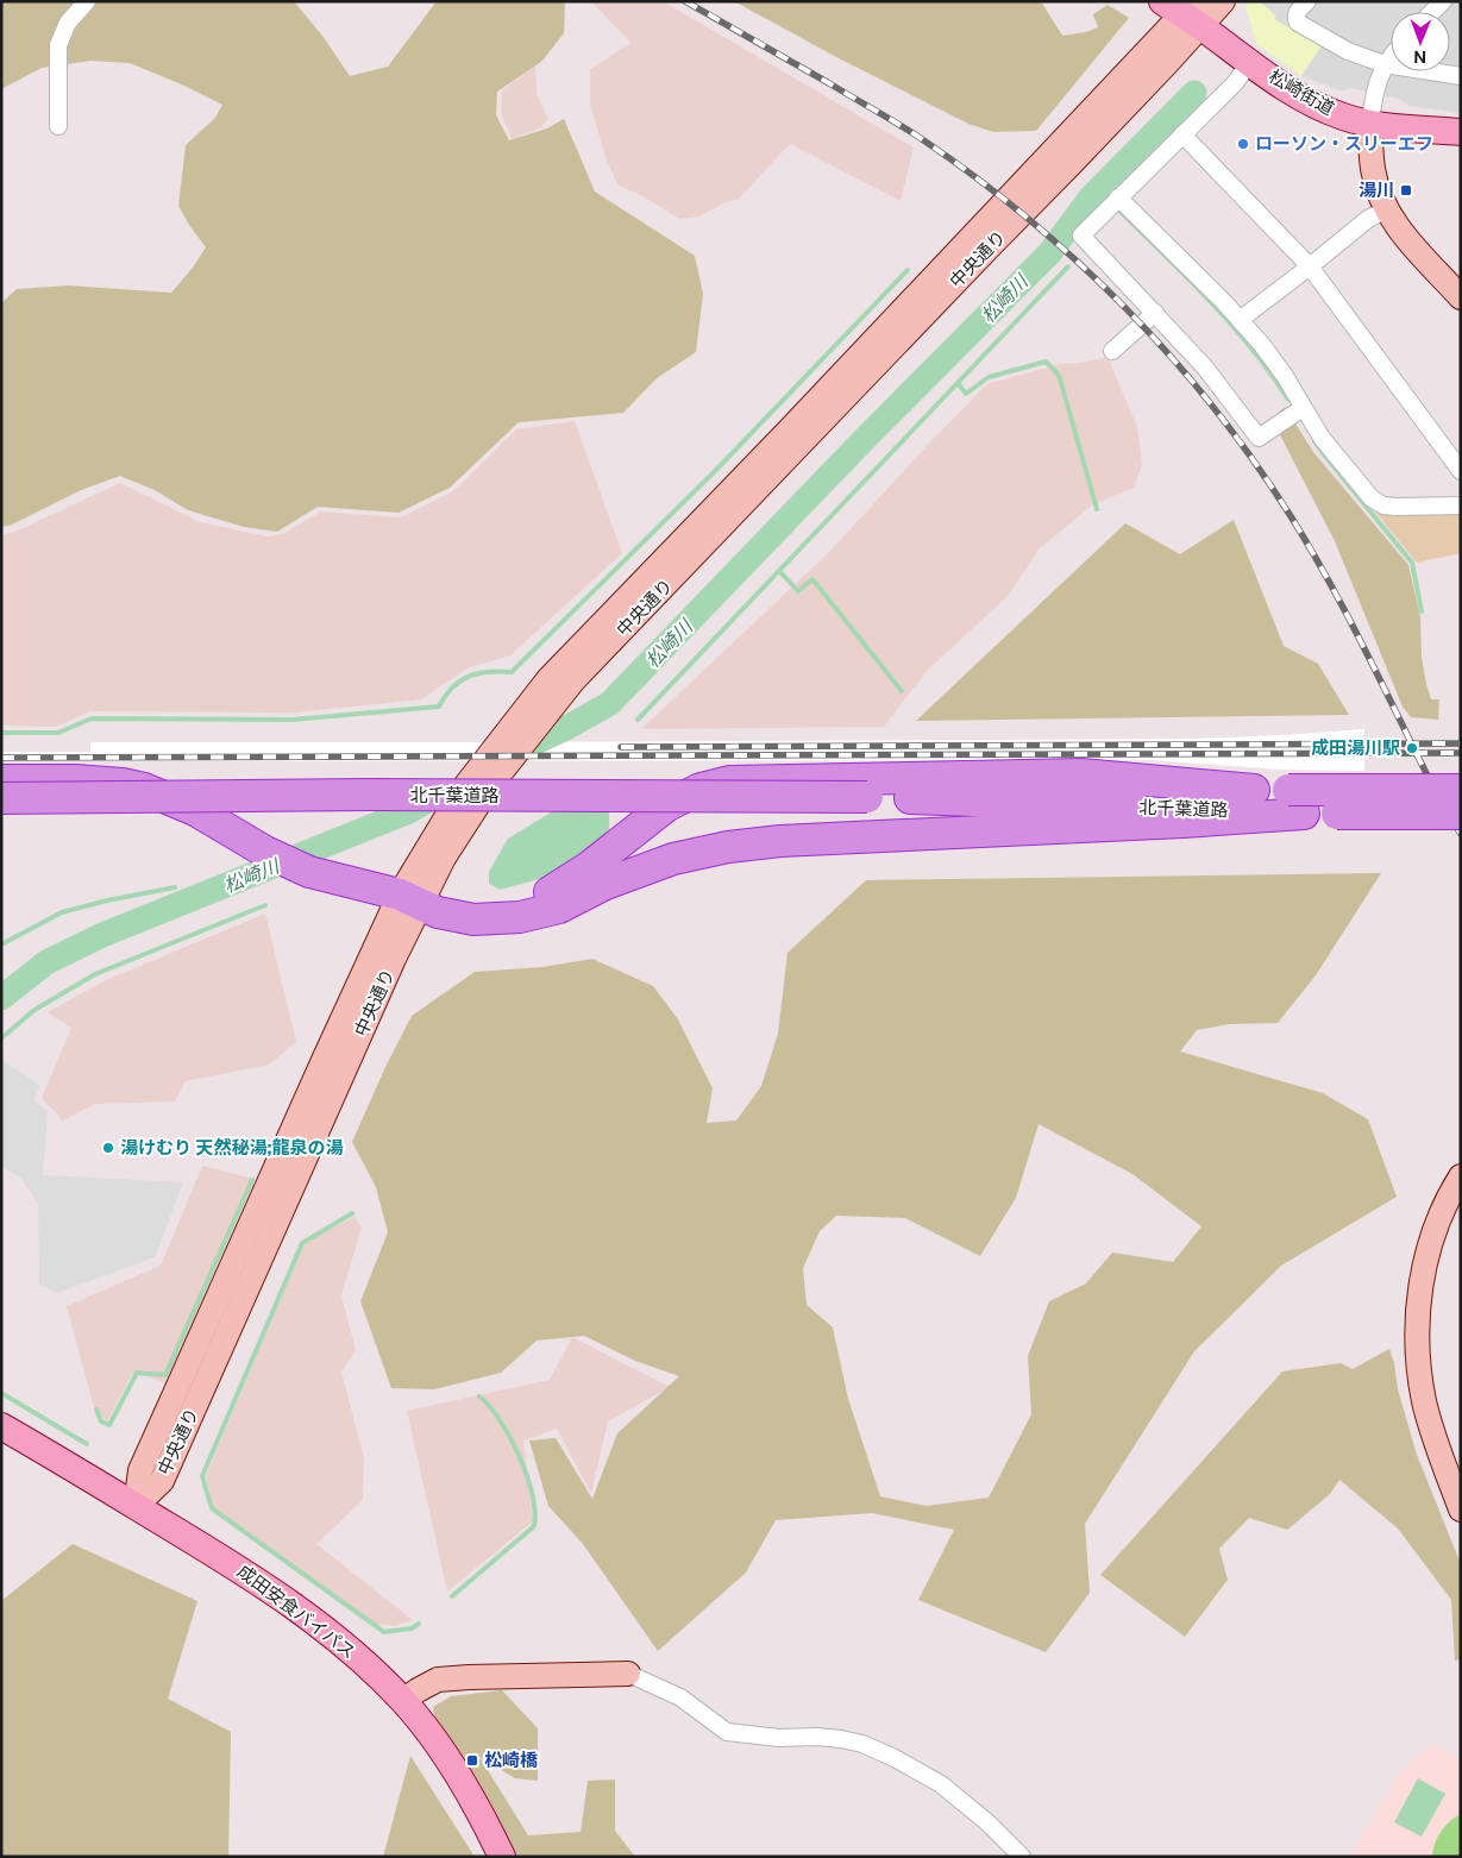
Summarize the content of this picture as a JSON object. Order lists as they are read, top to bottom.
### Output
{
  "streets": {
    "highway": ["北千葉道路"],
    "main road": ["松崎街道", "成田安食バイパス"],
    "street": ["中央通り"]
  },
  "crossings": [
    ["松崎街道", "中央通り"],
    ["中央通り", "成田安食バイパス"]
  ],
  "water": ["松崎川"],
  "places": {
    "other": ["ローソン・スリーエフ", "成田湯川駅", "湯けむり 天然秘湯;龍泉の湯"],
    "transit": ["湯川", "松崎橋"]
  },
  "north": "bottom"
}
